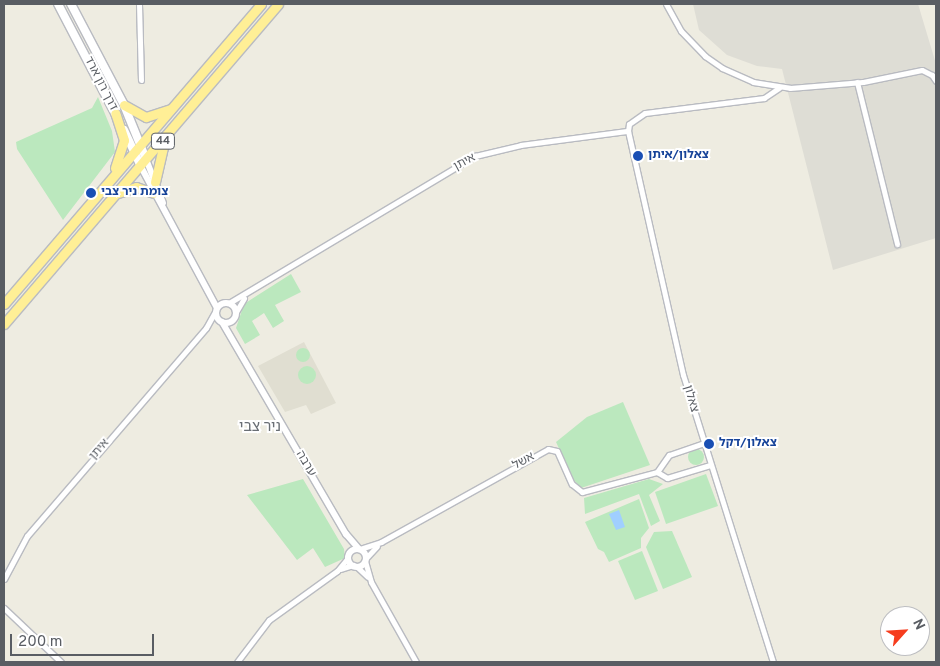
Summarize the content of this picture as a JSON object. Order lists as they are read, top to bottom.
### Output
{
  "streets": {
    "highway": ["44"],
    "main road": ["דרך רון ארד"],
    "street": [
      "איתן",
      "צאלון",
      "אשל",
      "ערבה"
    ]
  },
  "crossings": [
    ["דרך רון ארד", "44"],
    ["איתן", "צאלון"],
    ["איתן", "ערבה"],
    ["צאלון", "אשל"],
    ["אשל", "ערבה"]
  ],
  "districts": ["ניר צבי"],
  "places": ["צאלון/איתן", "צומת ניר צבי", "צאלון/דקל"],
  "scale_bar": "200 m",
  "north": "top right"
}
